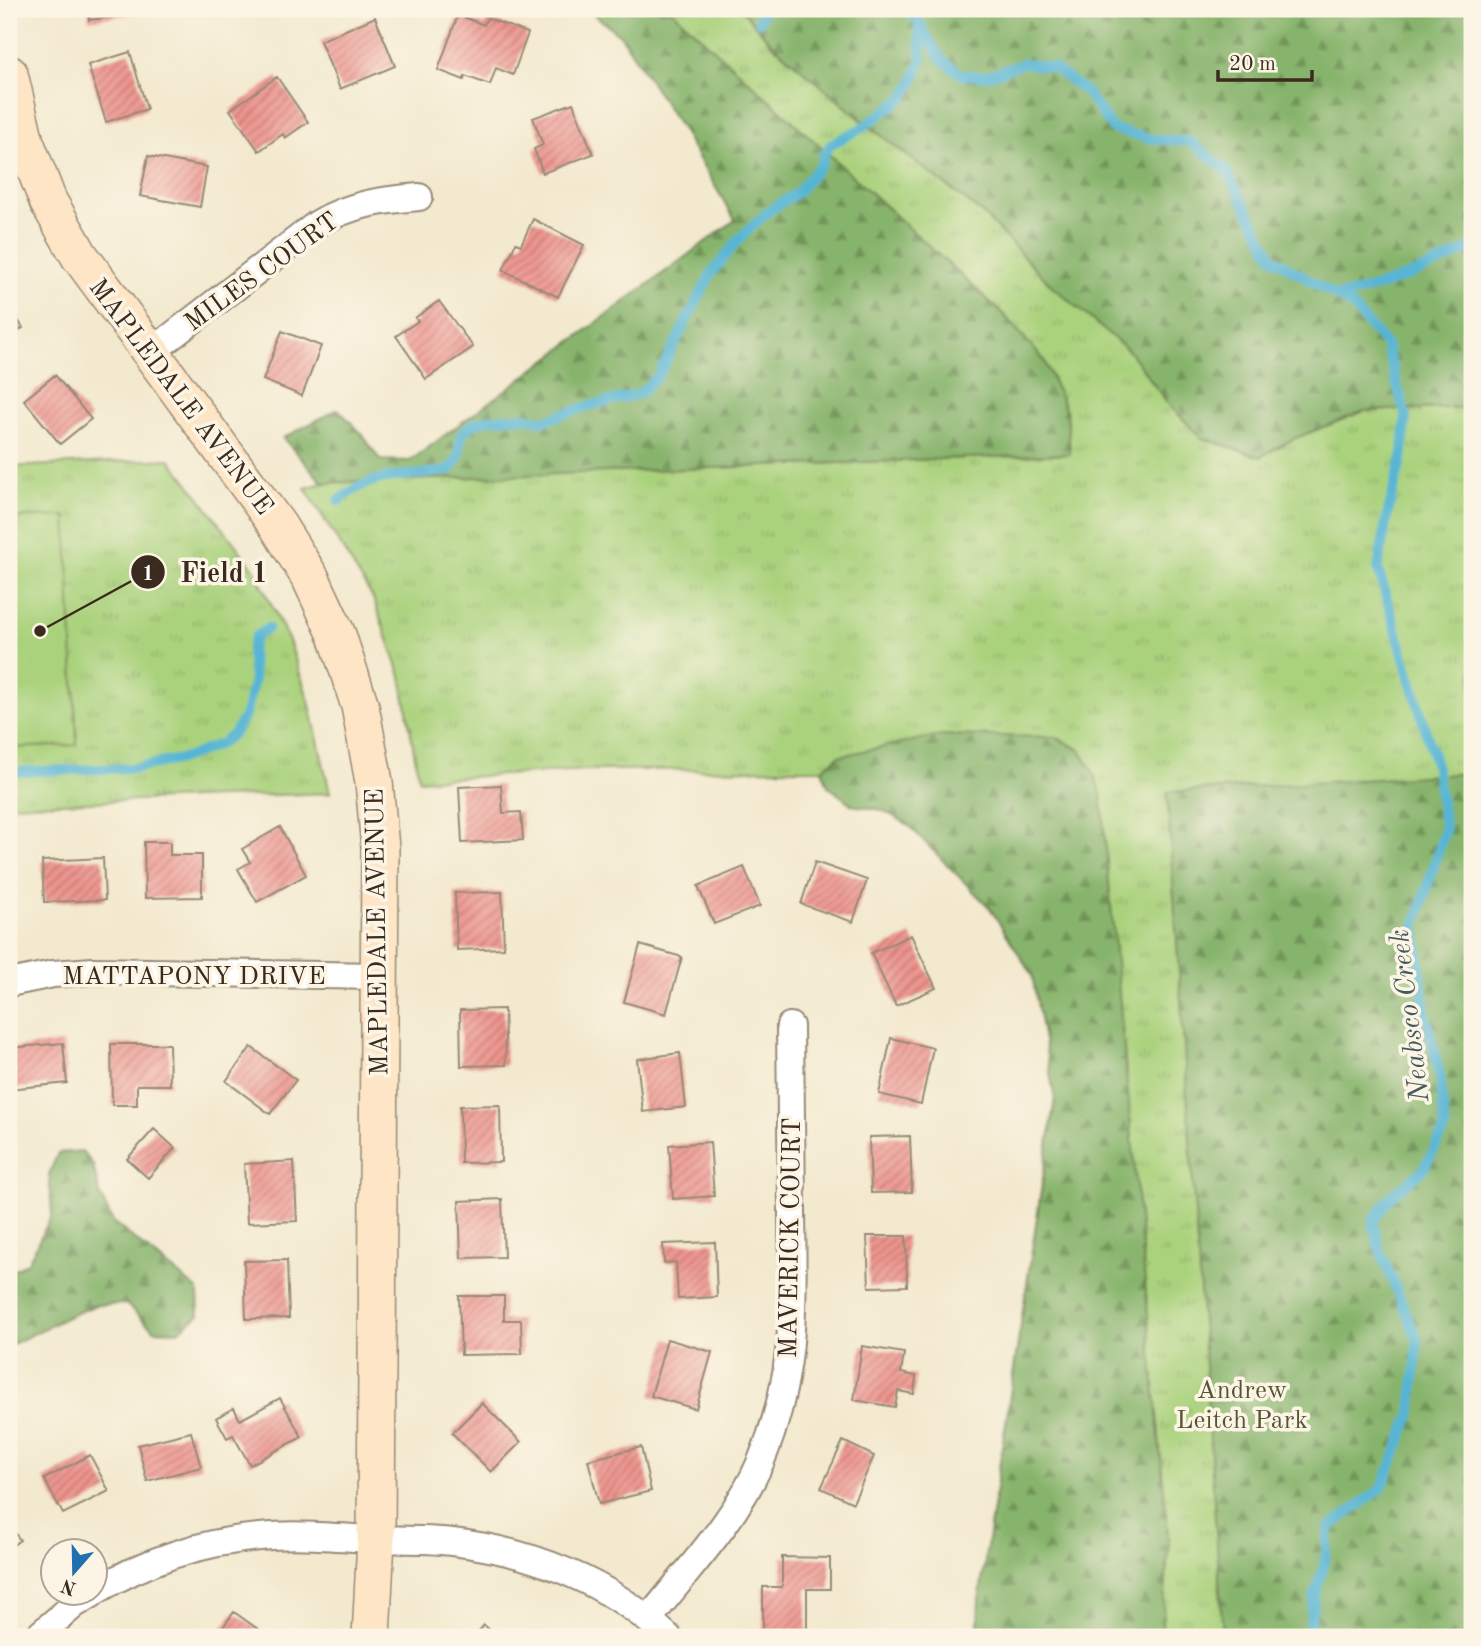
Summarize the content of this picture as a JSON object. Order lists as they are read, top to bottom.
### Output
{
  "streets": {
    "street": [
      "MILES COURT",
      "MAPLEDALE AVENUE",
      "MATTAPONY DRIVE",
      "MAVERICK COURT"
    ]
  },
  "crossings": [
    ["MILES COURT", "MAPLEDALE AVENUE"],
    ["MAPLEDALE AVENUE", "MATTAPONY DRIVE"]
  ],
  "water": ["Neabsco Creek"],
  "parks": ["Andrew Leitch Park"],
  "places": ["Field 1"],
  "scale_bar": "20 m",
  "north": "bottom"
}
